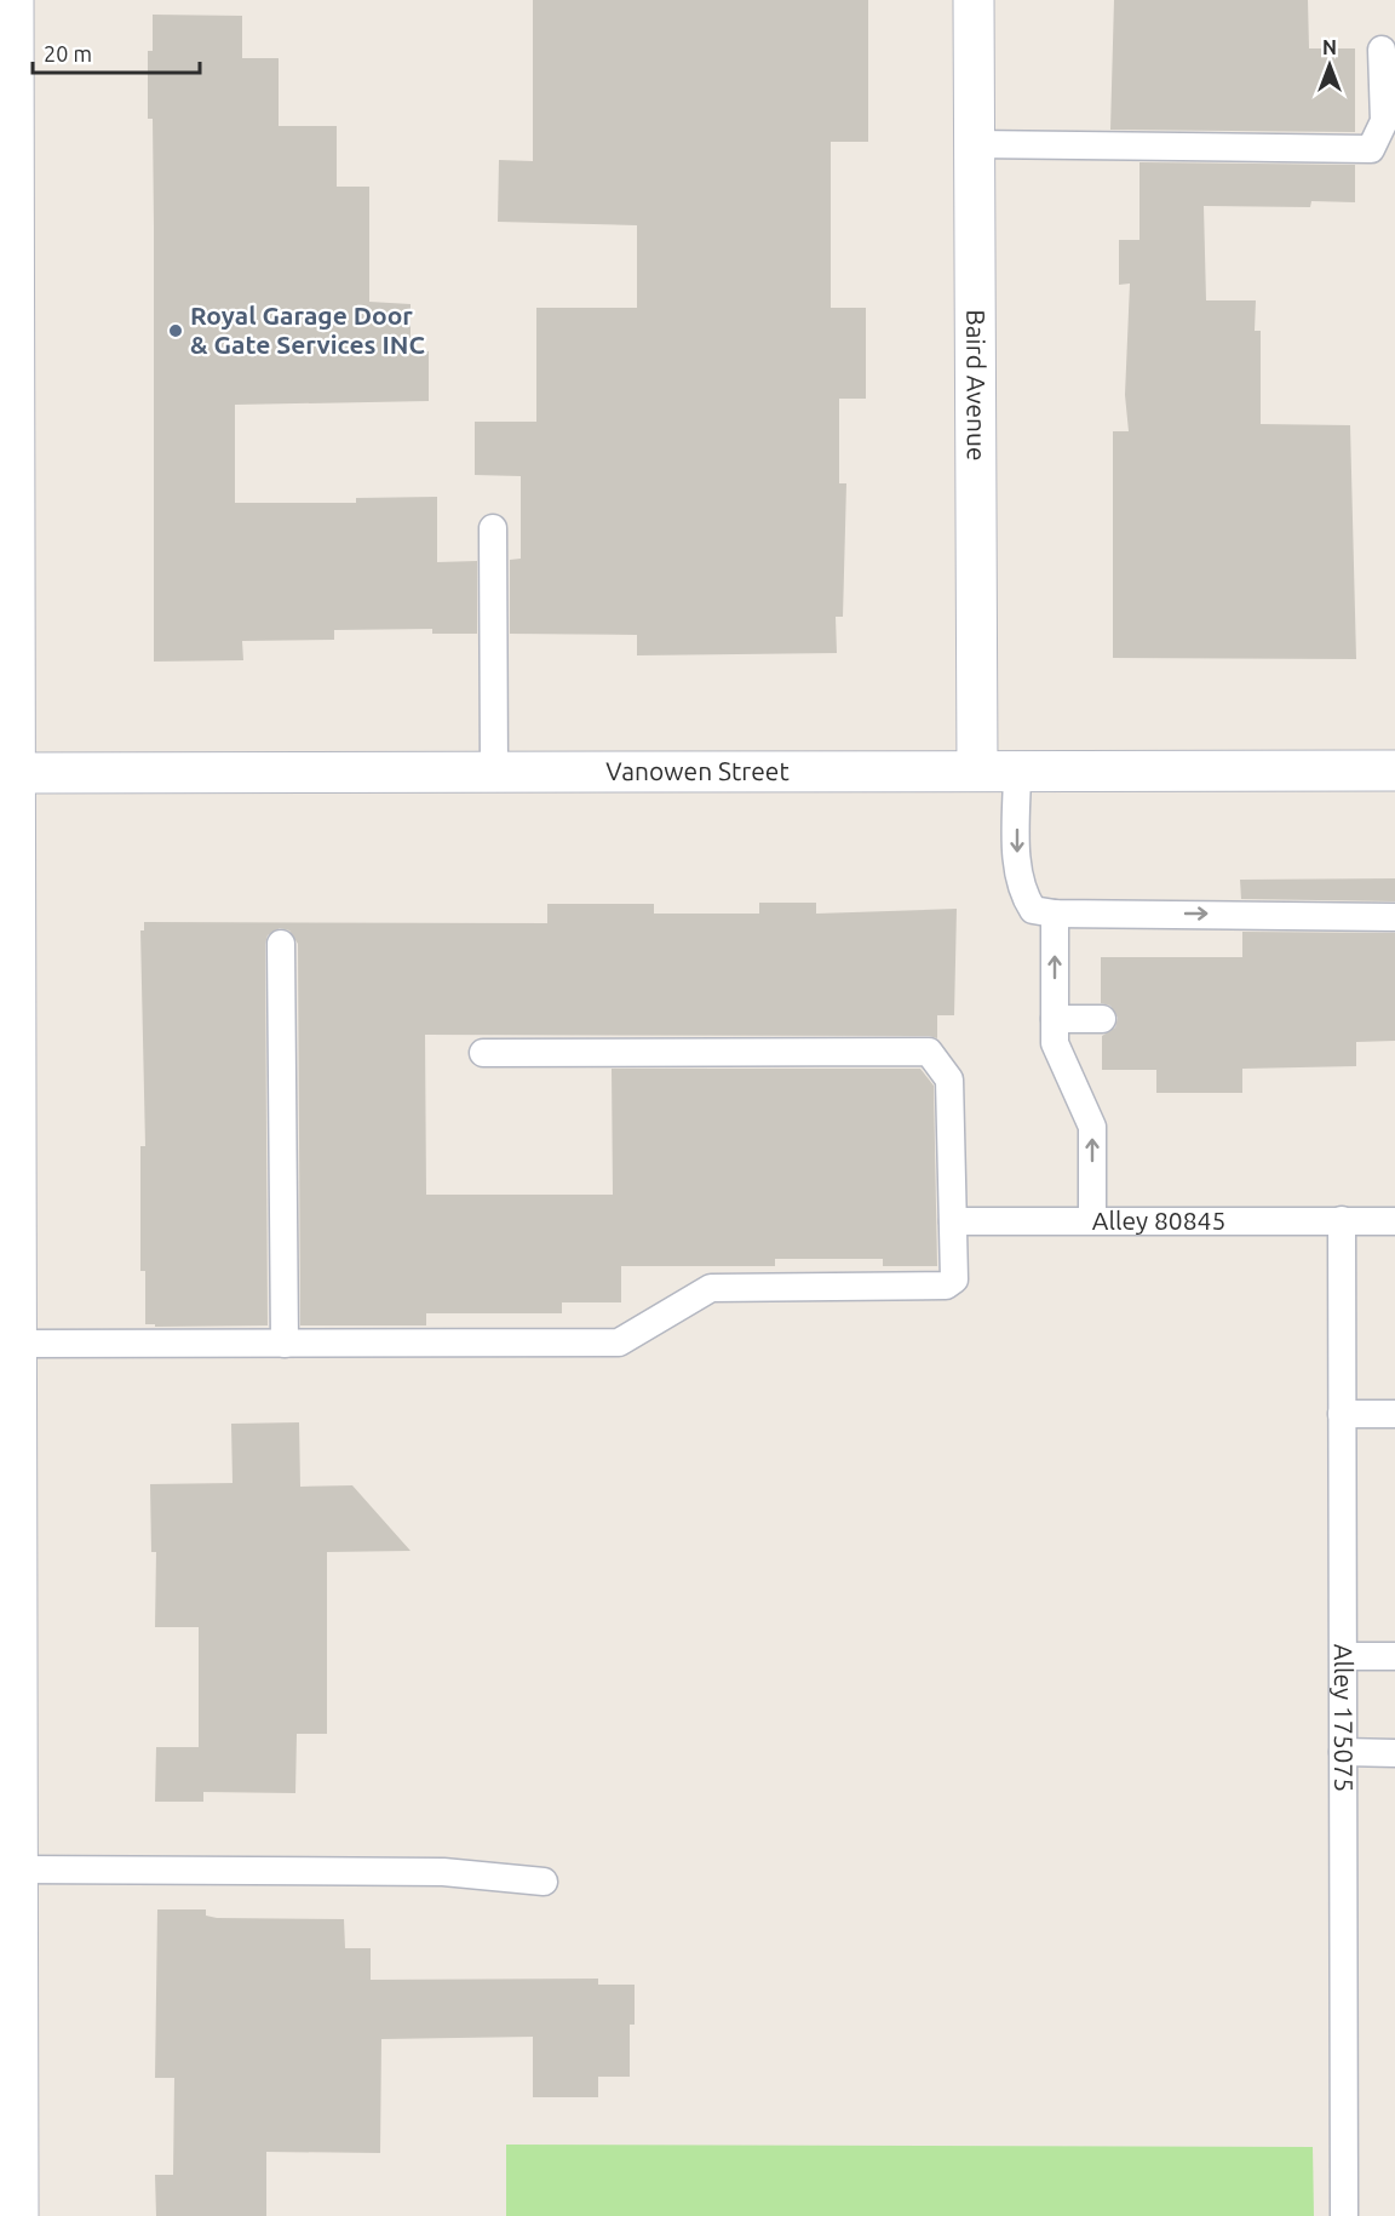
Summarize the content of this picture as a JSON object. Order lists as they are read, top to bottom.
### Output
{
  "streets": {
    "street": ["Baird Avenue", "Vanowen Street"],
    "lane": ["Alley 80845", "Alley 175075"]
  },
  "crossings": [
    ["Baird Avenue", "Vanowen Street"],
    ["Alley 80845", "Alley 175075"]
  ],
  "places": ["Royal Garage Door & Gate Services INC"],
  "scale_bar": "20 m",
  "north": "top"
}
